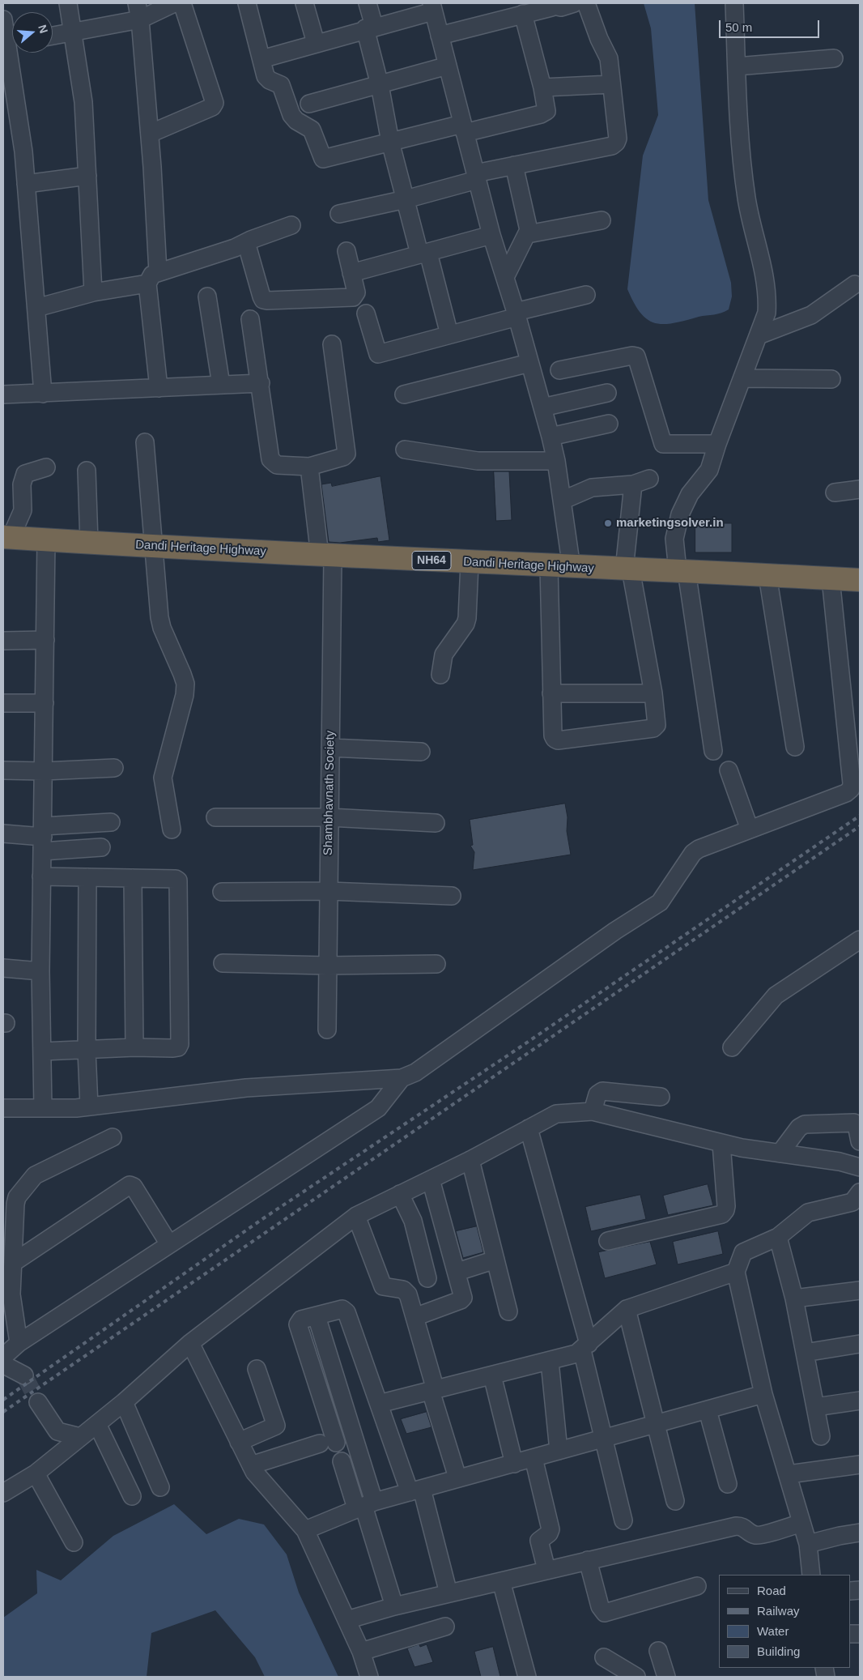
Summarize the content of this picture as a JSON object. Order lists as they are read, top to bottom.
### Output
{
  "streets": {
    "highway": ["Dandi Heritage Highway", "NH64"],
    "street": ["Shambhavnath Society"]
  },
  "crossings": [
    ["Dandi Heritage Highway", "Shambhavnath Society"]
  ],
  "places": ["marketingsolver.in"],
  "legend": [
    "Road",
    "Railway",
    "Water",
    "Building"
  ],
  "scale_bar": "50 m",
  "north": "right"
}
